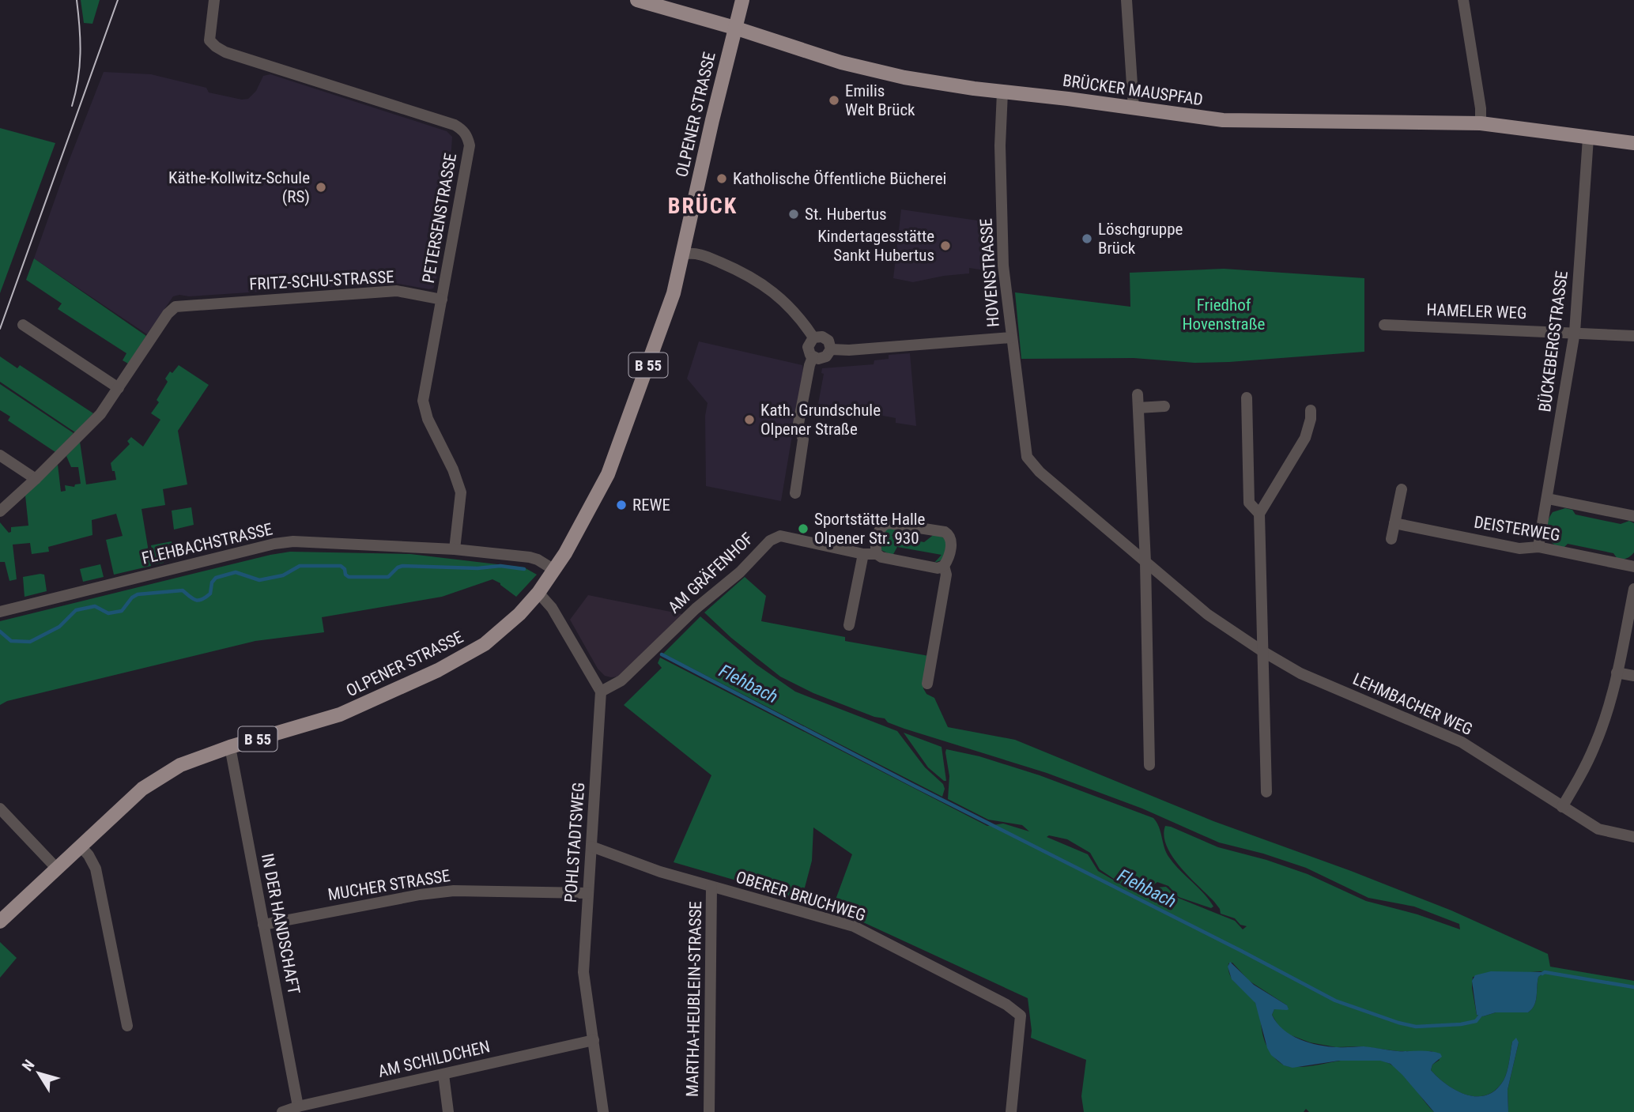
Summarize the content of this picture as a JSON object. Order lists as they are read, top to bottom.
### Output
{
  "streets": {
    "main road": ["BRÜCKER MAUSPFAD", "OLPENER STRASSE", "B 55"],
    "street": [
      "PETERSENSTRASSE",
      "HOVENSTRASSE",
      "FRITZ-SCHU-STRASSE",
      "HAMELER WEG",
      "BÜCKEBERGSTRASSE",
      "DEISTERWEG",
      "FLEHBACHSTRASSE",
      "AM GRÄFENHOF",
      "LEHMBACHER WEG",
      "POHLSTADTSWEG",
      "MUCHER STRASSE",
      "OBERER BRUCHWEG",
      "IN DER HANDSCHAFT",
      "MARTHA-HEUBLEIN-STRASSE",
      "AM SCHILDCHEN"
    ]
  },
  "crossings": [
    ["BRÜCKER MAUSPFAD", "OLPENER STRASSE"],
    ["BRÜCKER MAUSPFAD", "HOVENSTRASSE"],
    ["BRÜCKER MAUSPFAD", "BÜCKEBERGSTRASSE"],
    ["OLPENER STRASSE", "FLEHBACHSTRASSE"],
    ["OLPENER STRASSE", "IN DER HANDSCHAFT"],
    ["PETERSENSTRASSE", "FRITZ-SCHU-STRASSE"],
    ["PETERSENSTRASSE", "FLEHBACHSTRASSE"],
    ["HOVENSTRASSE", "LEHMBACHER WEG"],
    ["HAMELER WEG", "BÜCKEBERGSTRASSE"],
    ["BÜCKEBERGSTRASSE", "DEISTERWEG"],
    ["AM GRÄFENHOF", "POHLSTADTSWEG"],
    ["POHLSTADTSWEG", "MUCHER STRASSE"],
    ["POHLSTADTSWEG", "OBERER BRUCHWEG"],
    ["POHLSTADTSWEG", "AM SCHILDCHEN"],
    ["MUCHER STRASSE", "IN DER HANDSCHAFT"],
    ["OBERER BRUCHWEG", "MARTHA-HEUBLEIN-STRASSE"],
    ["IN DER HANDSCHAFT", "AM SCHILDCHEN"]
  ],
  "districts": ["BRÜCK"],
  "water": ["Flehbach"],
  "parks": ["Friedhof Hovenstraße"],
  "places": [
    "Emilis Welt Brück",
    "Katholische Öffentliche Bücherei",
    "Käthe-Kollwitz-Schule (RS)",
    "St. Hubertus",
    "Löschgruppe Brück",
    "Kindertagesstätte Sankt Hubertus",
    "Kath. Grundschule Olpener Straße",
    "REWE",
    "Sportstätte Halle Olpener Str. 930"
  ],
  "north": "top left"
}
